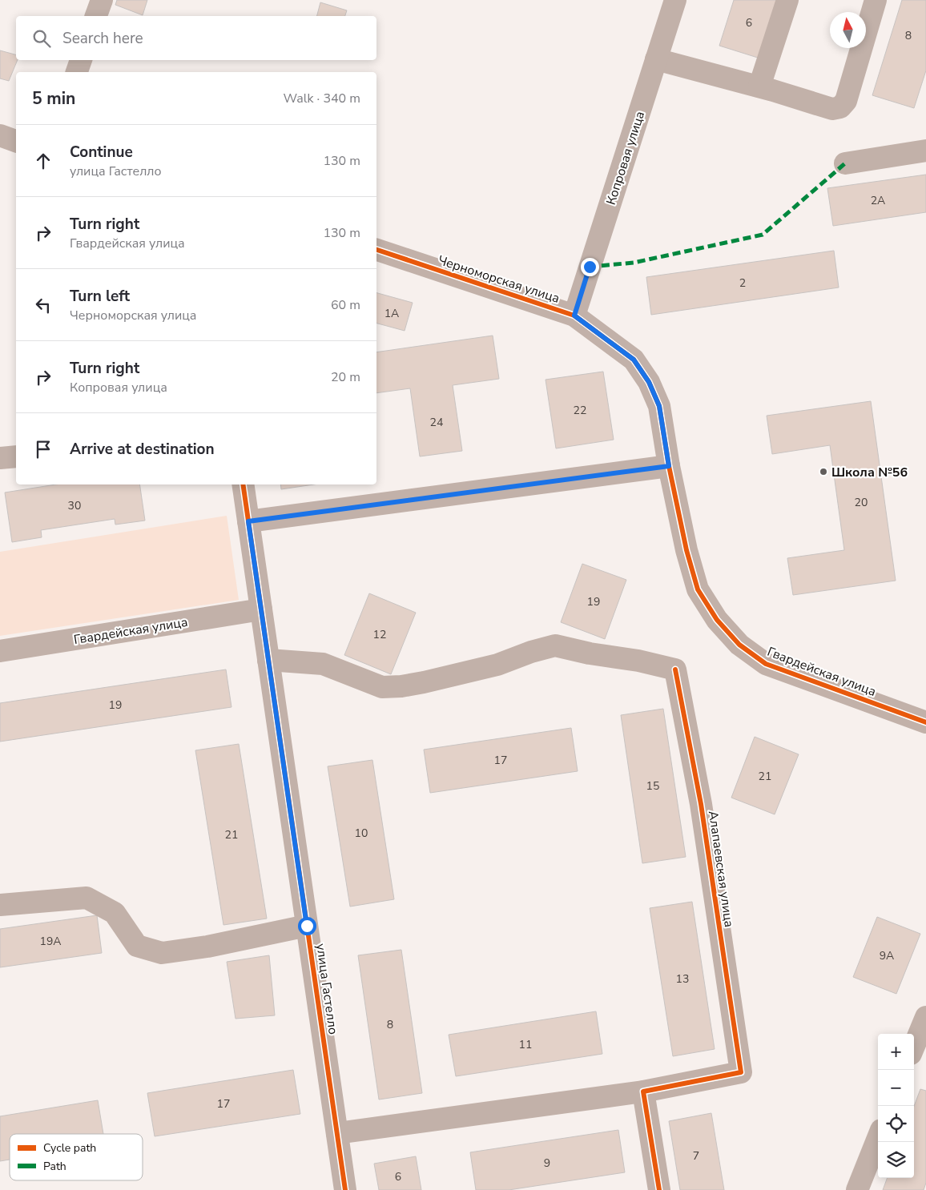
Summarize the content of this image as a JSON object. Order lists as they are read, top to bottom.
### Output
{
  "streets": {
    "street": [
      "Копровая улица",
      "Черноморская улица",
      "Гвардейская улица",
      "Алапаевская улица",
      "улица Гастелло"
    ]
  },
  "crossings": [
    ["Копровая улица", "Черноморская улица"],
    ["Черноморская улица", "Гвардейская улица"],
    ["Гвардейская улица", "улица Гастелло"],
    ["Алапаевская улица", "улица Гастелло"]
  ],
  "places": ["Школа №56"],
  "house_numbers": [
    "6",
    "8",
    "2А",
    "2",
    "1А",
    "22",
    "24",
    "20",
    "30",
    "19",
    "12",
    "19",
    "17",
    "21",
    "15",
    "10",
    "21",
    "19А",
    "9А",
    "13",
    "8",
    "11",
    "17",
    "7",
    "9",
    "6"
  ],
  "legend": ["Cycle path", "Path"],
  "north": "top",
  "page": {
    "search": "Search here",
    "heading": ["5 min", "Walk · 340 m"],
    "list": [
      ["Continue", "улица Гастелло", "130 m"],
      ["Turn right", "Гвардейская улица", "130 m"],
      ["Turn left", "Черноморская улица", "60 m"],
      ["Turn right", "Копровая улица", "20 m"],
      "Arrive at destination"
    ],
    "map_buttons": ["+", "−"]
  }
}
